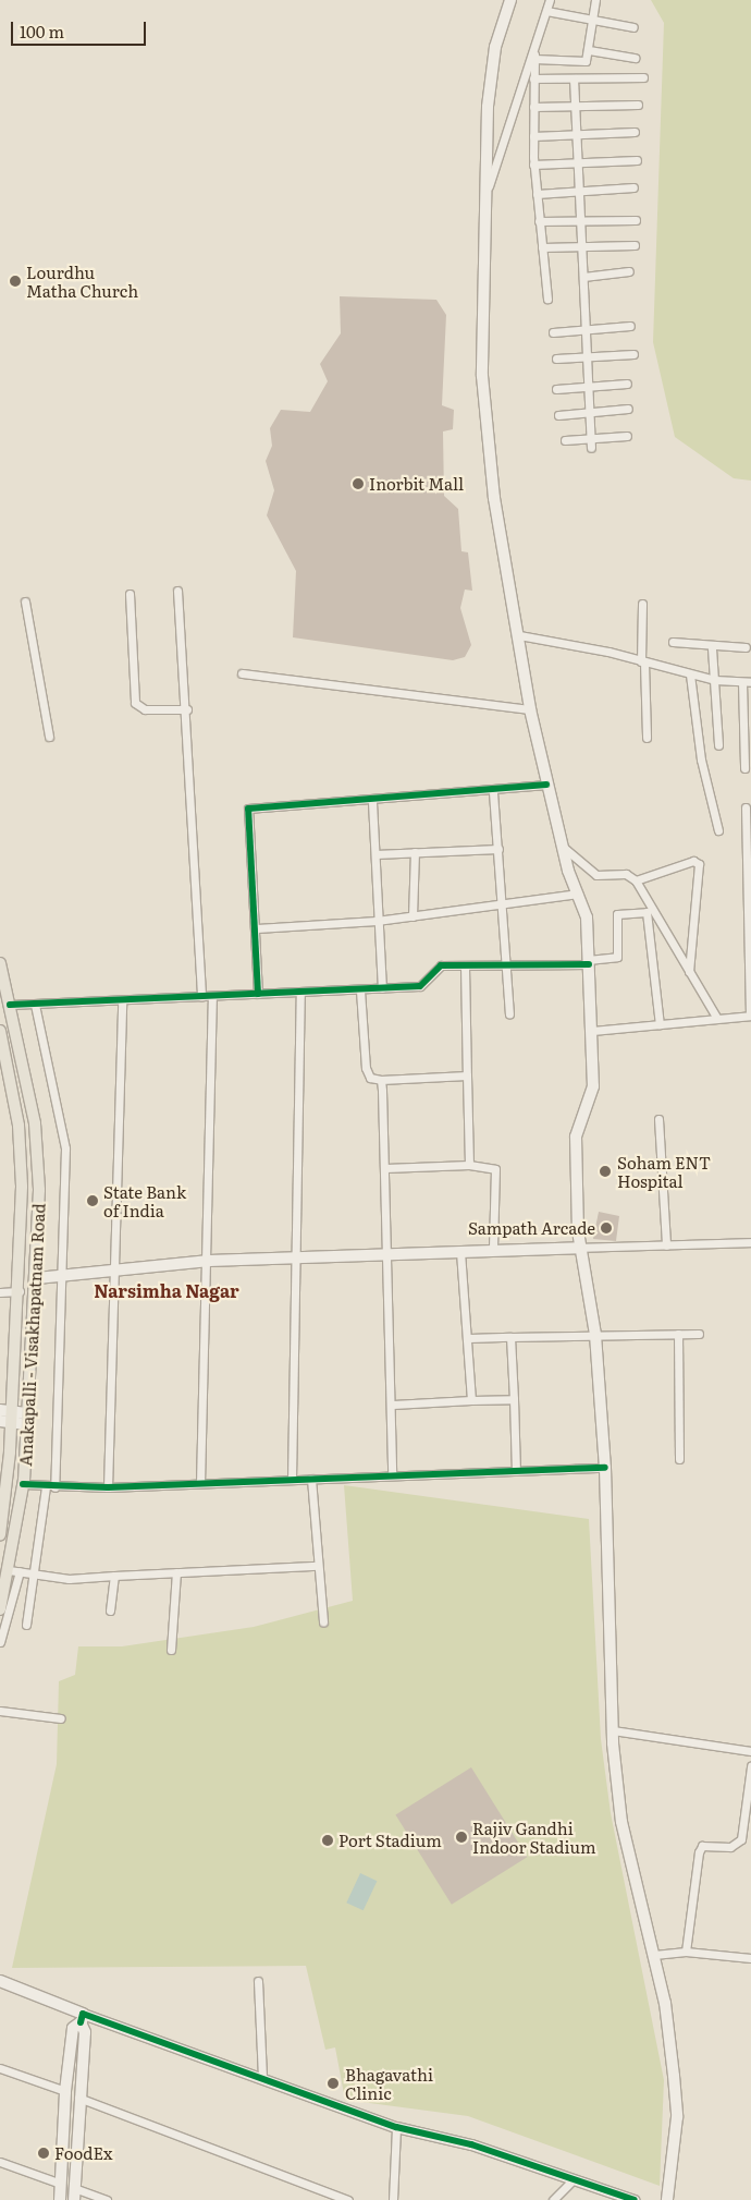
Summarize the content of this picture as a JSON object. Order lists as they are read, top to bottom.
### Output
{
  "streets": {
    "main road": ["Anakapalli - Visakhapatnam Road"]
  },
  "districts": ["Narsimha Nagar"],
  "places": [
    "Lourdhu Matha Church",
    "Inorbit Mall",
    "Soham ENT Hospital",
    "State Bank of India",
    "Sampath Arcade",
    "Rajiv Gandhi Indoor Stadium",
    "Port Stadium",
    "Bhagavathi Clinic",
    "FoodEx"
  ],
  "scale_bar": "100 m"
}
